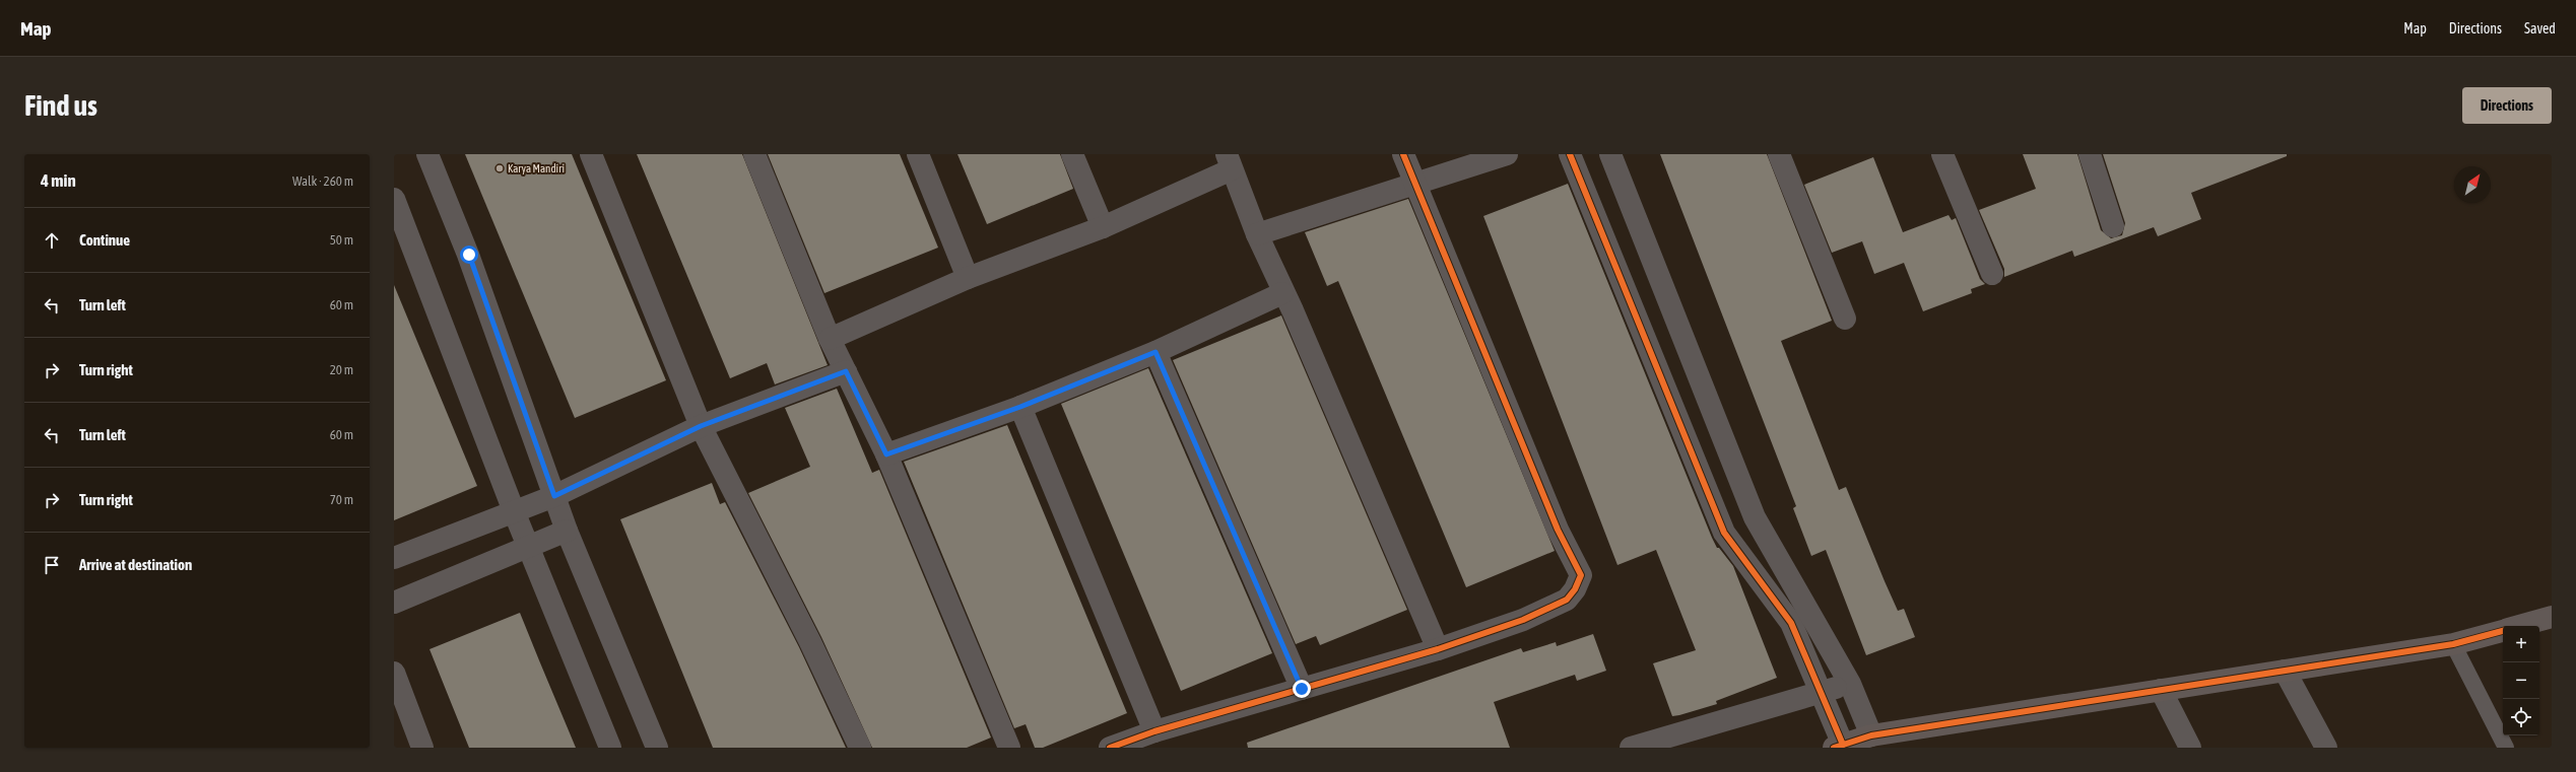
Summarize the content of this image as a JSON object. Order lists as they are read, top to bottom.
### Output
{
  "places": ["Karya Mandiri"],
  "north": "top right",
  "page": {
    "header": "Map",
    "nav": ["Map", "Directions", "Saved"],
    "buttons": "Directions",
    "title": "Find us",
    "heading": ["4 min", "Walk · 260 m"],
    "list": [
      ["Continue", "50 m"],
      ["Turn left", "60 m"],
      ["Turn right", "20 m"],
      ["Turn left", "60 m"],
      ["Turn right", "70 m"],
      "Arrive at destination"
    ],
    "map_buttons": ["+", "−"]
  }
}
